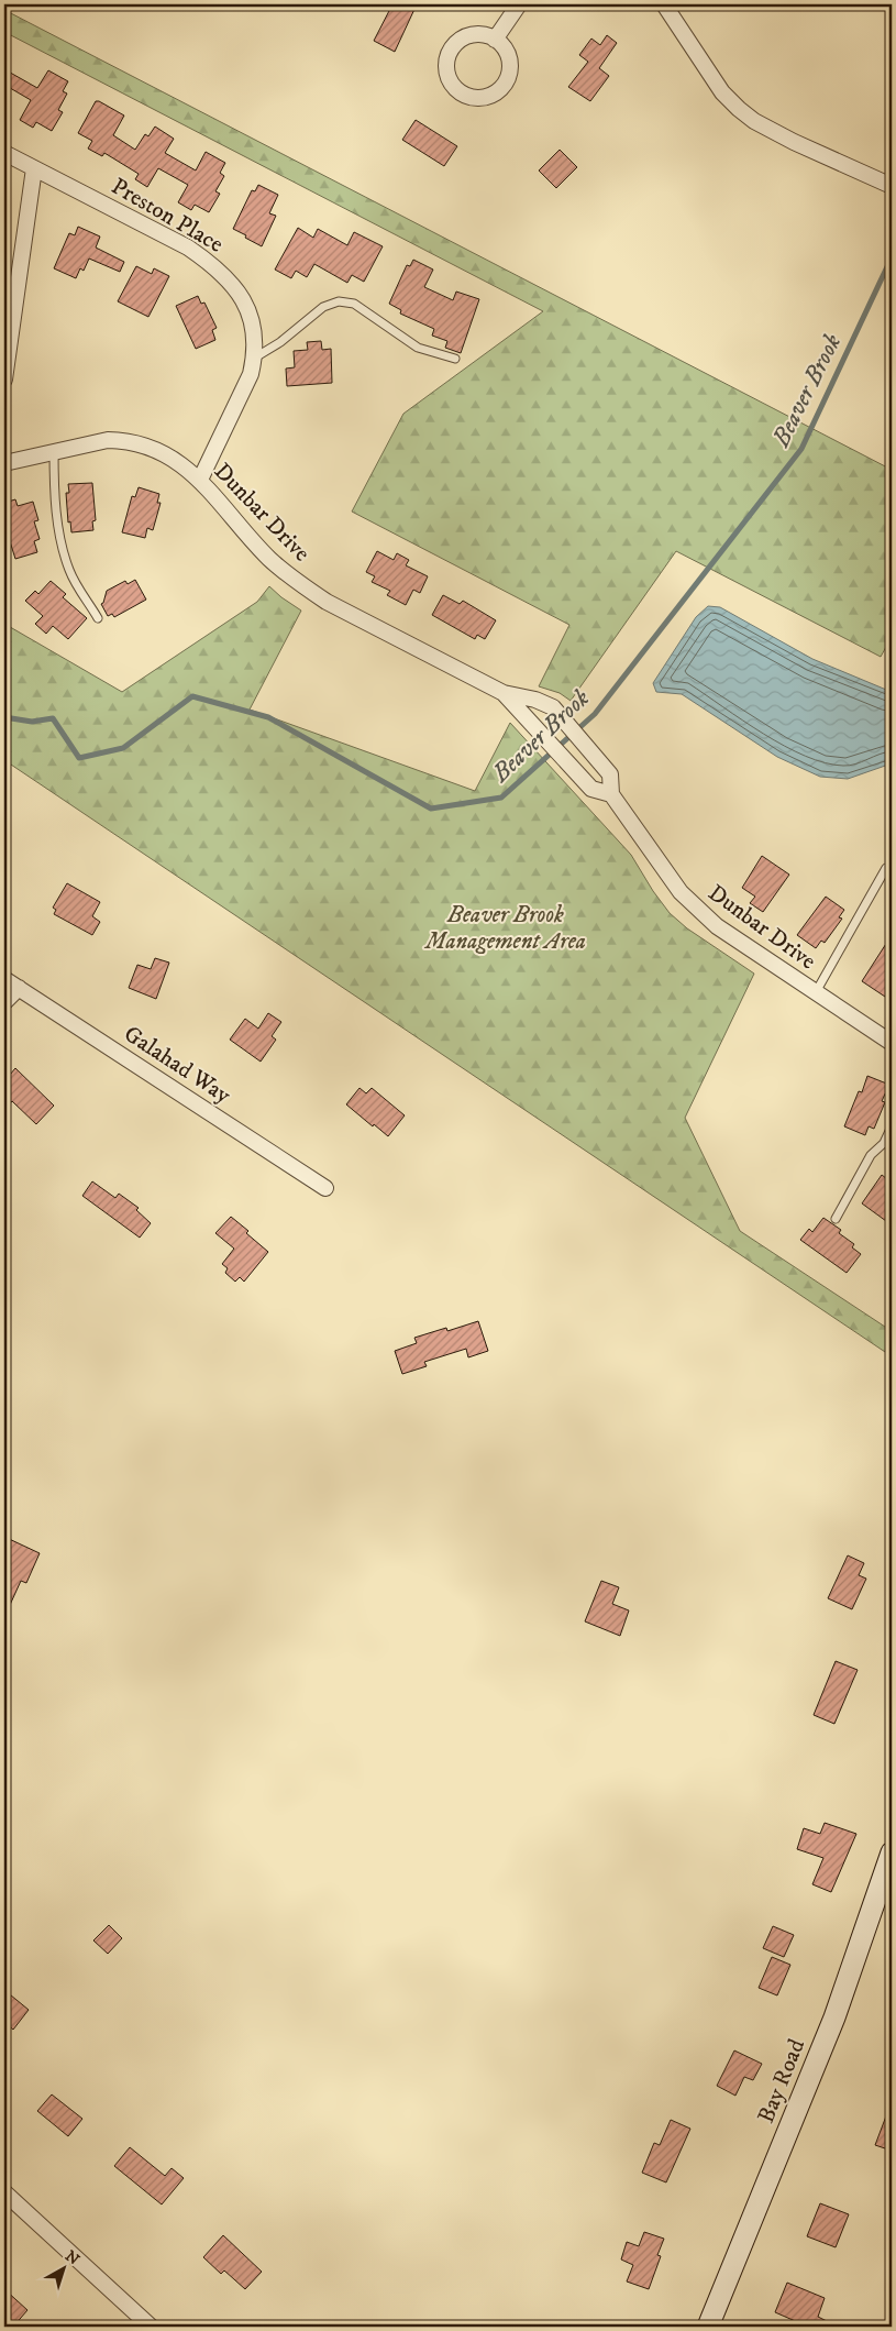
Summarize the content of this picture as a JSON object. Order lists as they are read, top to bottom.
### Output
{
  "streets": {
    "main road": ["Bay Road"],
    "street": ["Preston Place", "Dunbar Drive", "Galahad Way"]
  },
  "crossings": [
    ["Preston Place", "Dunbar Drive"]
  ],
  "water": ["Beaver Brook"],
  "parks": ["Beaver Brook Management Area"],
  "north": "top right"
}
